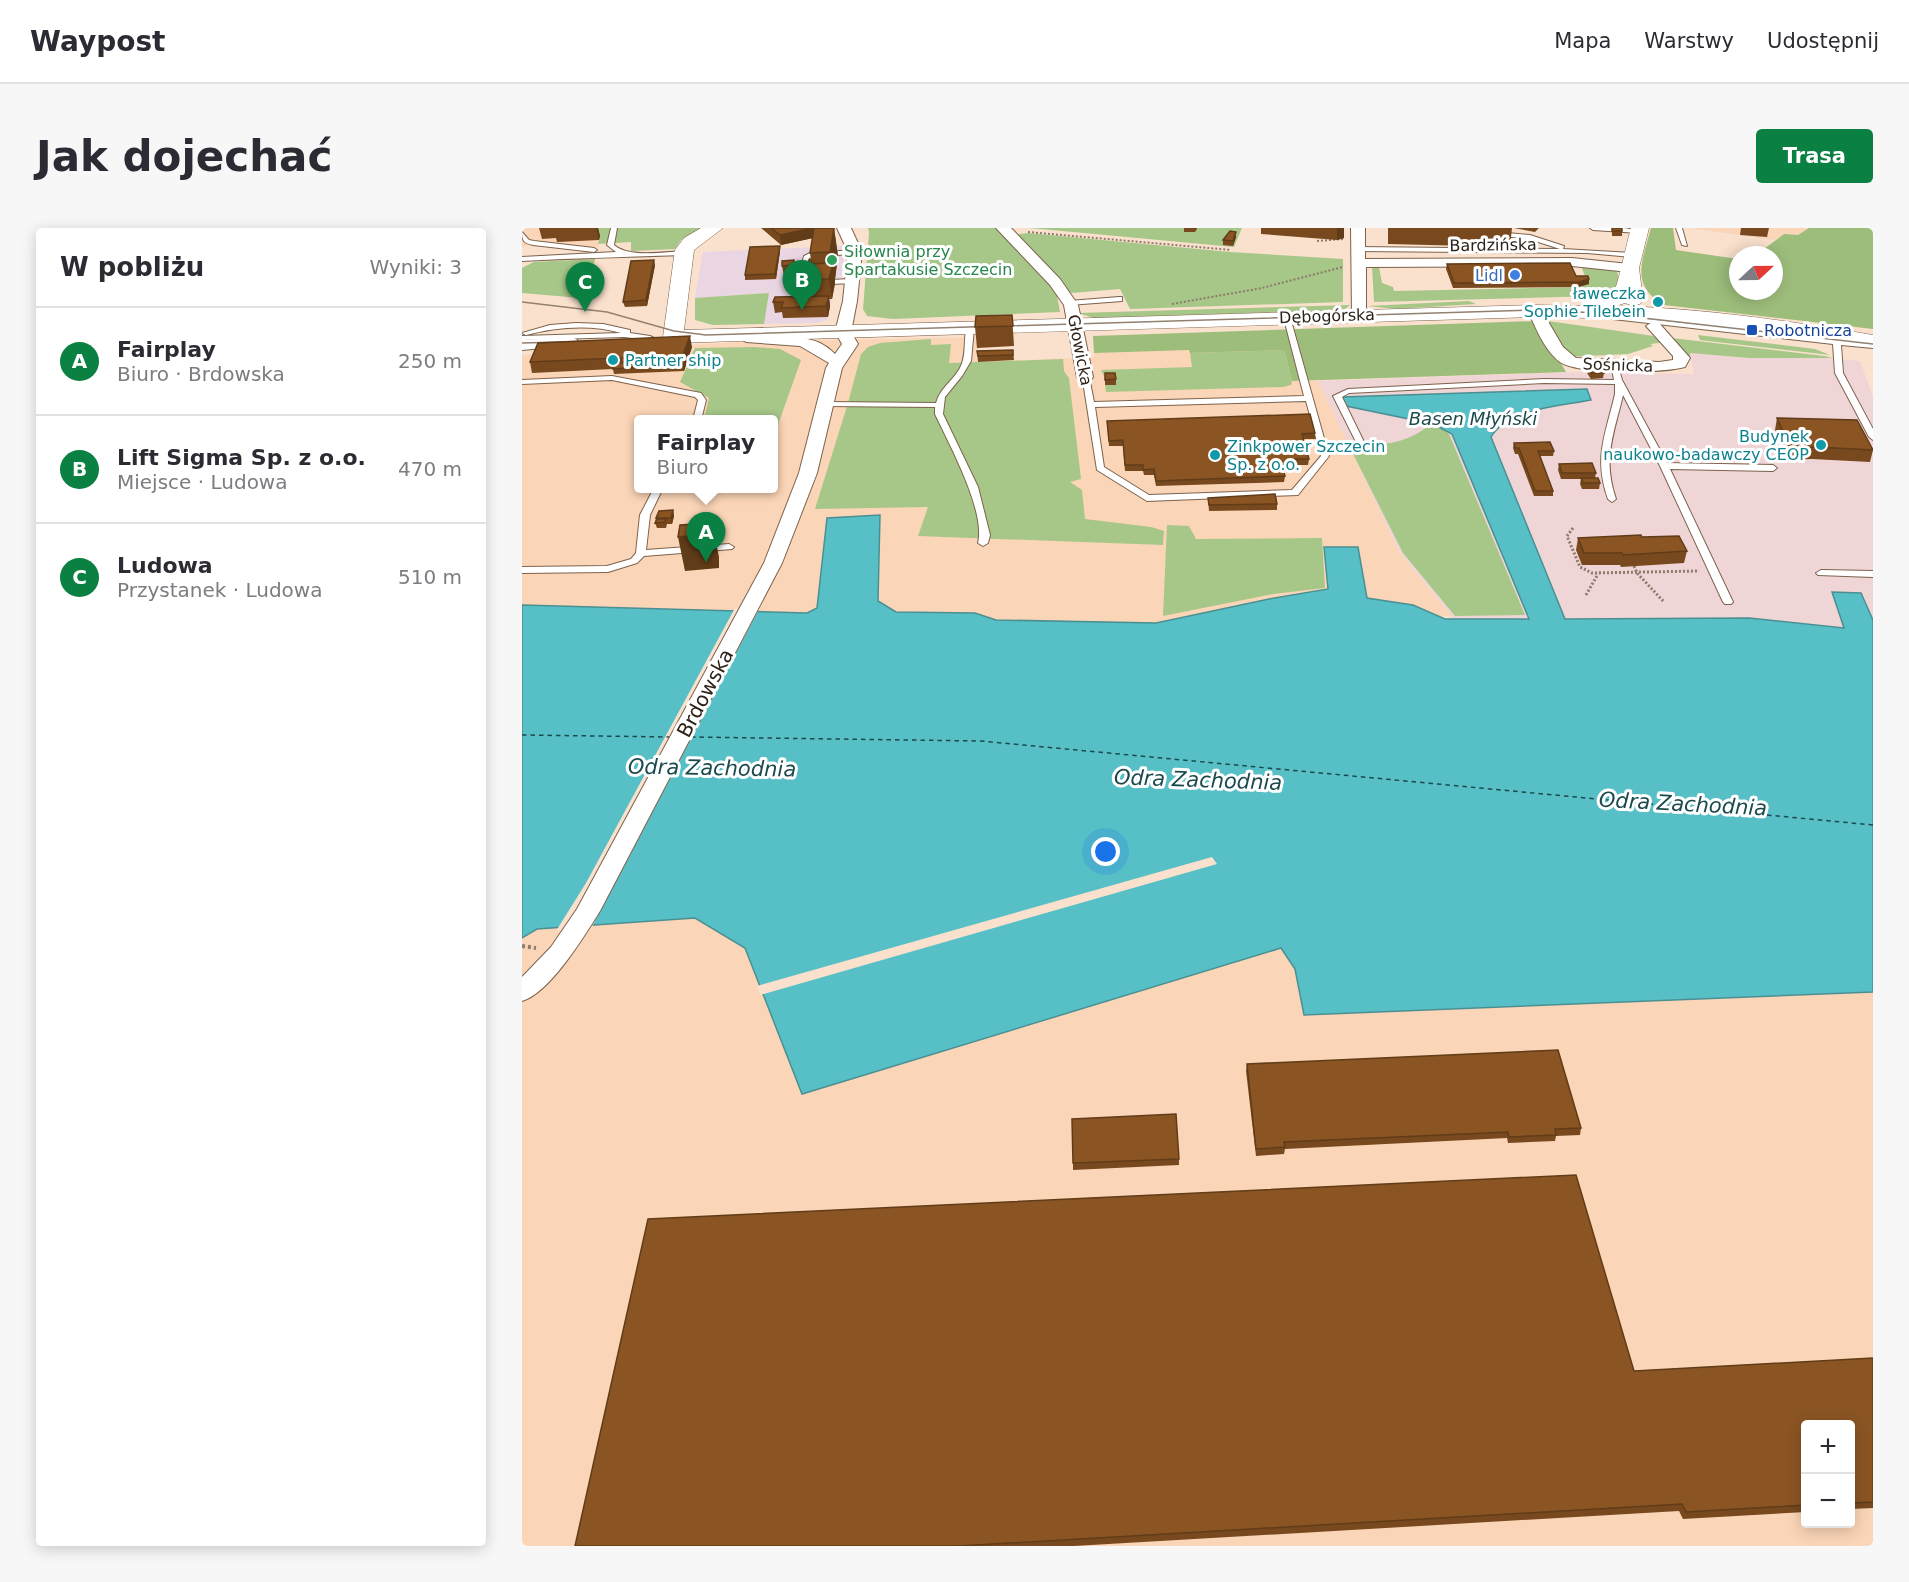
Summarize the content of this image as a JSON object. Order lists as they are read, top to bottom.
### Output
{
  "streets": {
    "street": [
      "Bardzińska",
      "Dębogórska",
      "Głowicka",
      "Sośnicka",
      "Brdowska"
    ]
  },
  "crossings": [
    ["Dębogórska", "Głowicka"],
    ["Dębogórska", "Sośnicka"],
    ["Dębogórska", "Brdowska"]
  ],
  "water": ["Basen Młyński", "Odra Zachodnia"],
  "places": {
    "other": [
      "Siłownia przy Spartakusie Szczecin",
      "Lidl",
      "ławeczka Sophie Tilebein",
      "Partner ship",
      "Budynek naukowo-badawczy CEOP",
      "Zinkpower Szczecin Sp. z o.o."
    ],
    "transit": ["Robotnicza"]
  },
  "north": "right",
  "page": {
    "header": "Waypost",
    "nav": ["Mapa", "Warstwy", "Udostępnij"],
    "buttons": "Trasa",
    "title": "Jak dojechać",
    "heading": ["W pobliżu", "Wyniki: 3"],
    "pins": ["B", "C", "A"],
    "list": [
      {
        "mark": "A",
        "name": "Fairplay",
        "note": "Biuro · Brdowska",
        "value": "250 m"
      },
      {
        "mark": "B",
        "name": "Lift Sigma Sp. z o.o.",
        "note": "Miejsce · Ludowa",
        "value": "470 m"
      },
      {
        "mark": "C",
        "name": "Ludowa",
        "note": "Przystanek · Ludowa",
        "value": "510 m"
      }
    ],
    "popup": ["Fairplay", "Biuro"],
    "map_buttons": ["+", "−"]
  }
}
